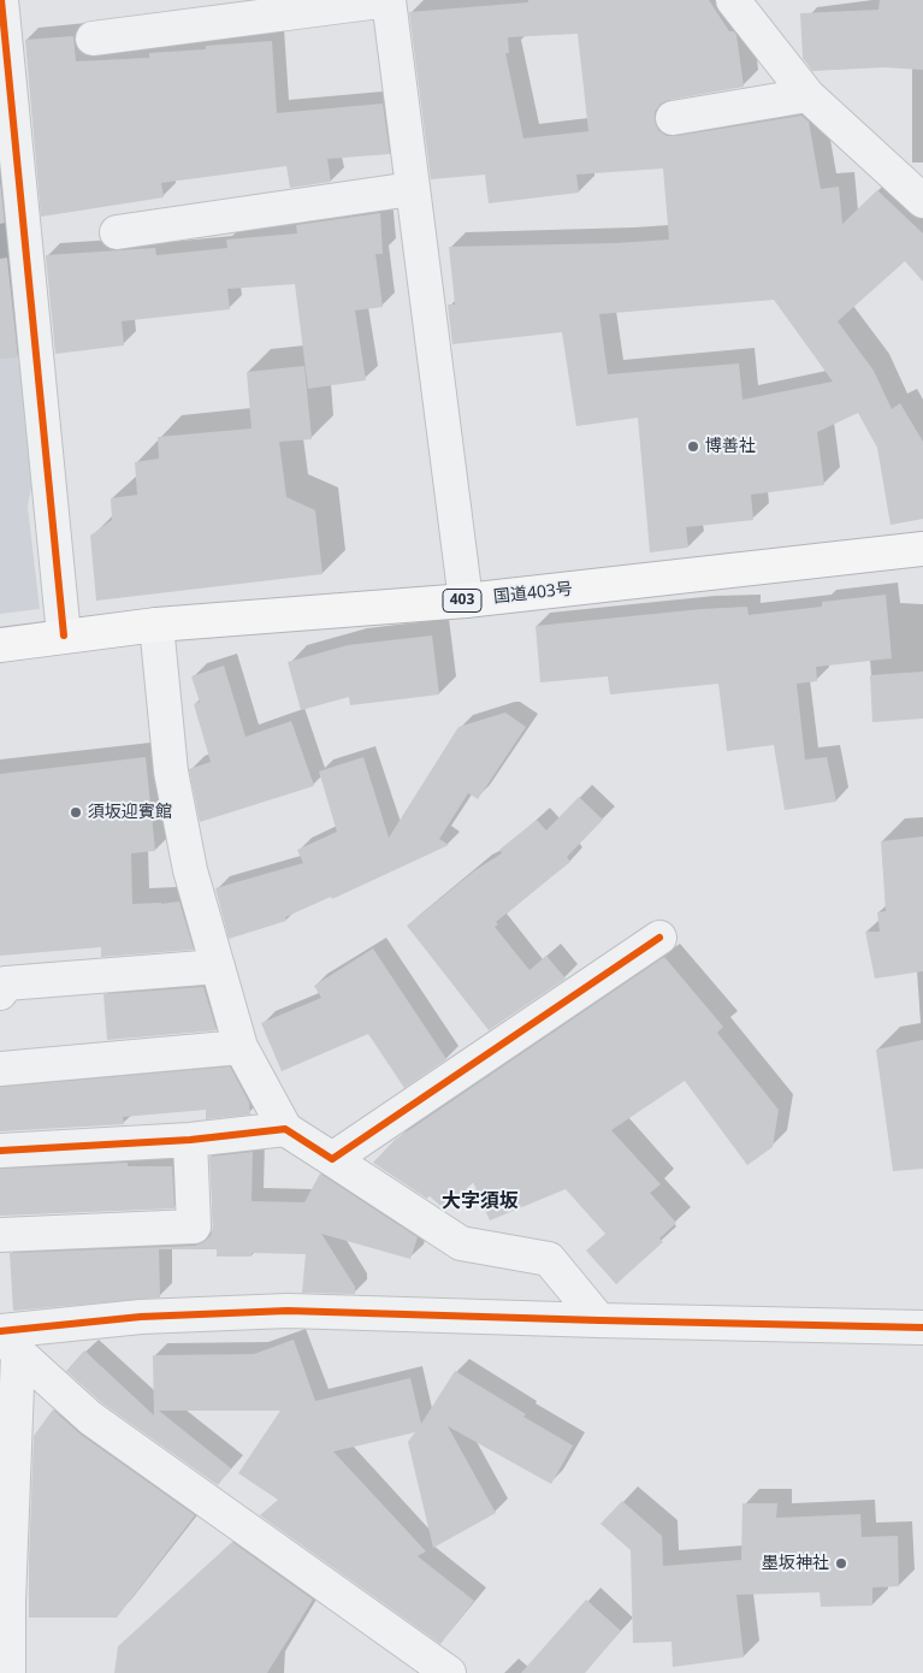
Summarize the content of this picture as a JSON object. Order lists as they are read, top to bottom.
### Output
{
  "streets": {
    "highway": ["国道403号", "403"]
  },
  "districts": ["大字須坂"],
  "places": ["博善社", "須坂迎賓館", "墨坂神社"]
}
